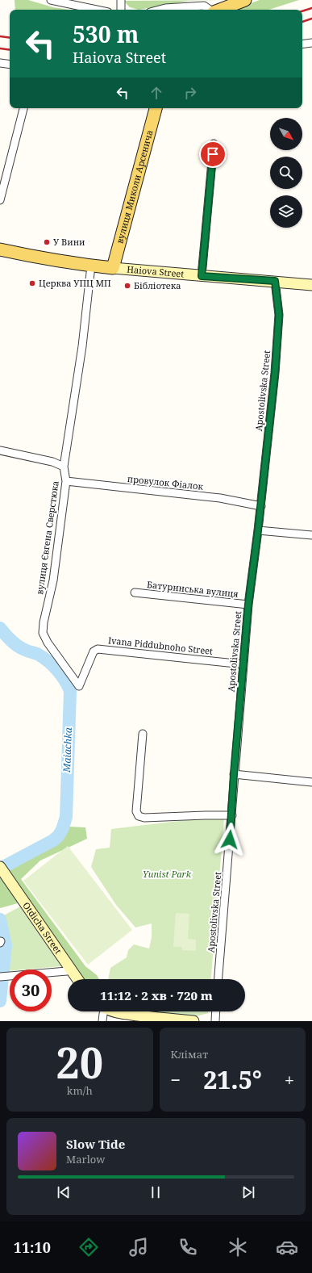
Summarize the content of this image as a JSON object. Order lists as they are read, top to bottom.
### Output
{
  "streets": {
    "main road": ["вулиця Миколи Арсенича", "Haiova Street"],
    "street": [
      "Apostolivska Street",
      "провулок Фіалок",
      "вулиця Євгена Сверстюка",
      "Батуринська вулиця",
      "Ivana Piddubnoho Street",
      "Otdicha Street"
    ]
  },
  "crossings": [
    ["вулиця Миколи Арсенича", "Haiova Street"],
    ["Haiova Street", "Apostolivska Street"],
    ["Haiova Street", "вулиця Євгена Сверстюка"],
    ["Apostolivska Street", "провулок Фіалок"],
    ["Apostolivska Street", "Батуринська вулиця"],
    ["Apostolivska Street", "Ivana Piddubnoho Street"],
    ["провулок Фіалок", "вулиця Євгена Сверстюка"],
    ["вулиця Євгена Сверстюка", "Ivana Piddubnoho Street"]
  ],
  "water": ["Maiachka"],
  "parks": ["Yunist Park"],
  "places": ["У Вини", "Церква УПЦ МП", "Бібліотека"],
  "north": "bottom right",
  "page": {
    "turn": ["530 m", "Haiova Street"],
    "limit": "30",
    "trip": "11:12 · 2 хв · 720 m",
    "tile": [
      ["20", "km/h"],
      "Клімат"
    ],
    "heat": ["−", "21.5°", "+"],
    "song": ["Slow Tide", "Marlow"],
    "tabs": "11:10"
  }
}
